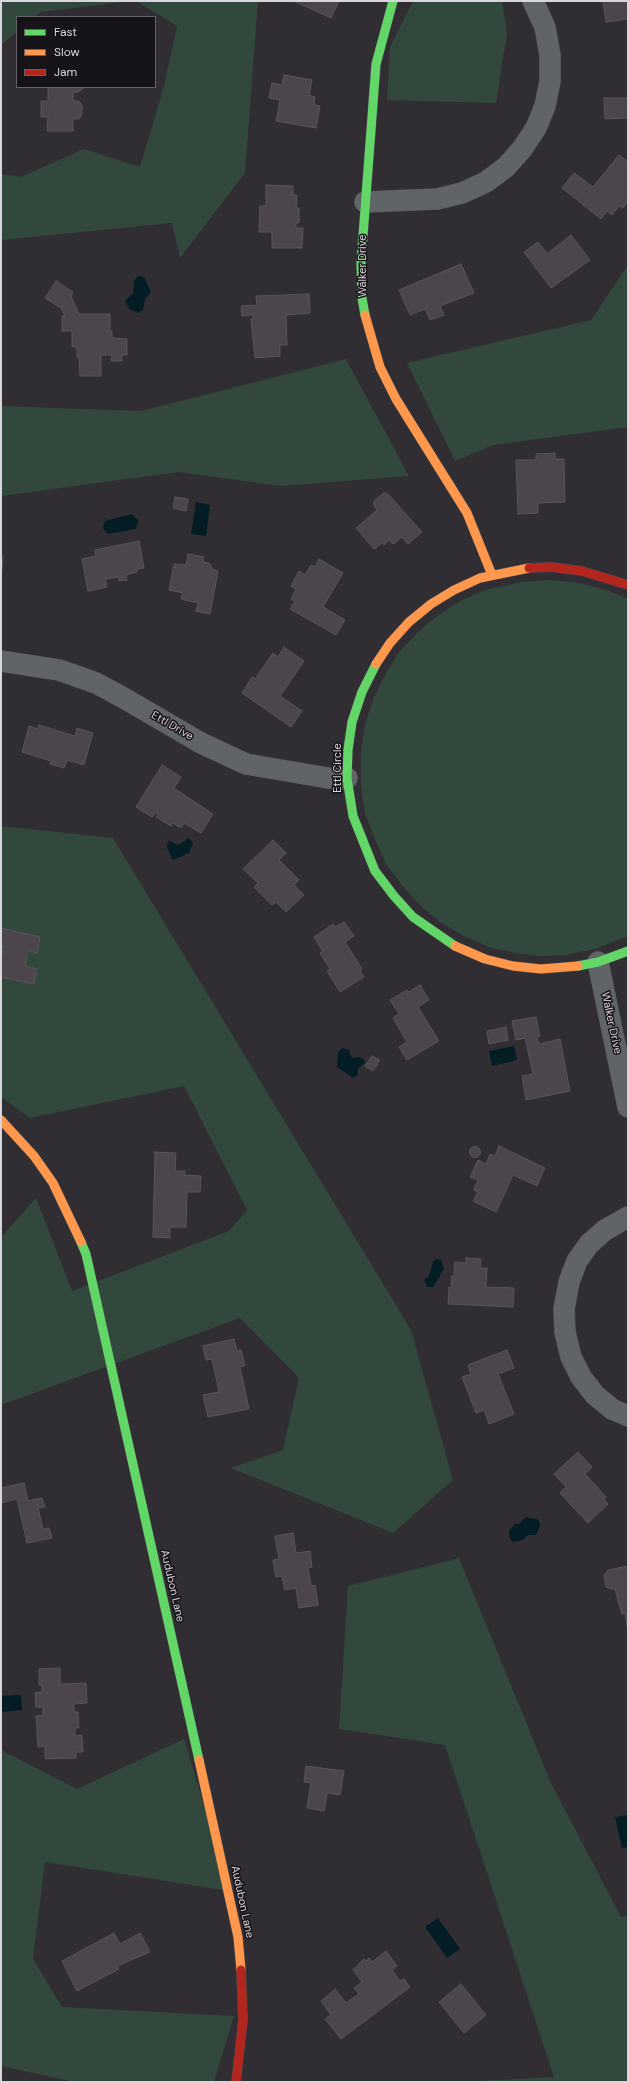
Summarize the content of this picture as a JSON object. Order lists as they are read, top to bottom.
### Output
{
  "streets": {
    "street": [
      "Walker Drive",
      "Ettl Drive",
      "Ettl Circle",
      "Audubon Lane"
    ]
  },
  "crossings": [
    ["Walker Drive", "Ettl Circle"],
    ["Ettl Drive", "Ettl Circle"]
  ],
  "legend": ["Fast", "Slow", "Jam"]
}
